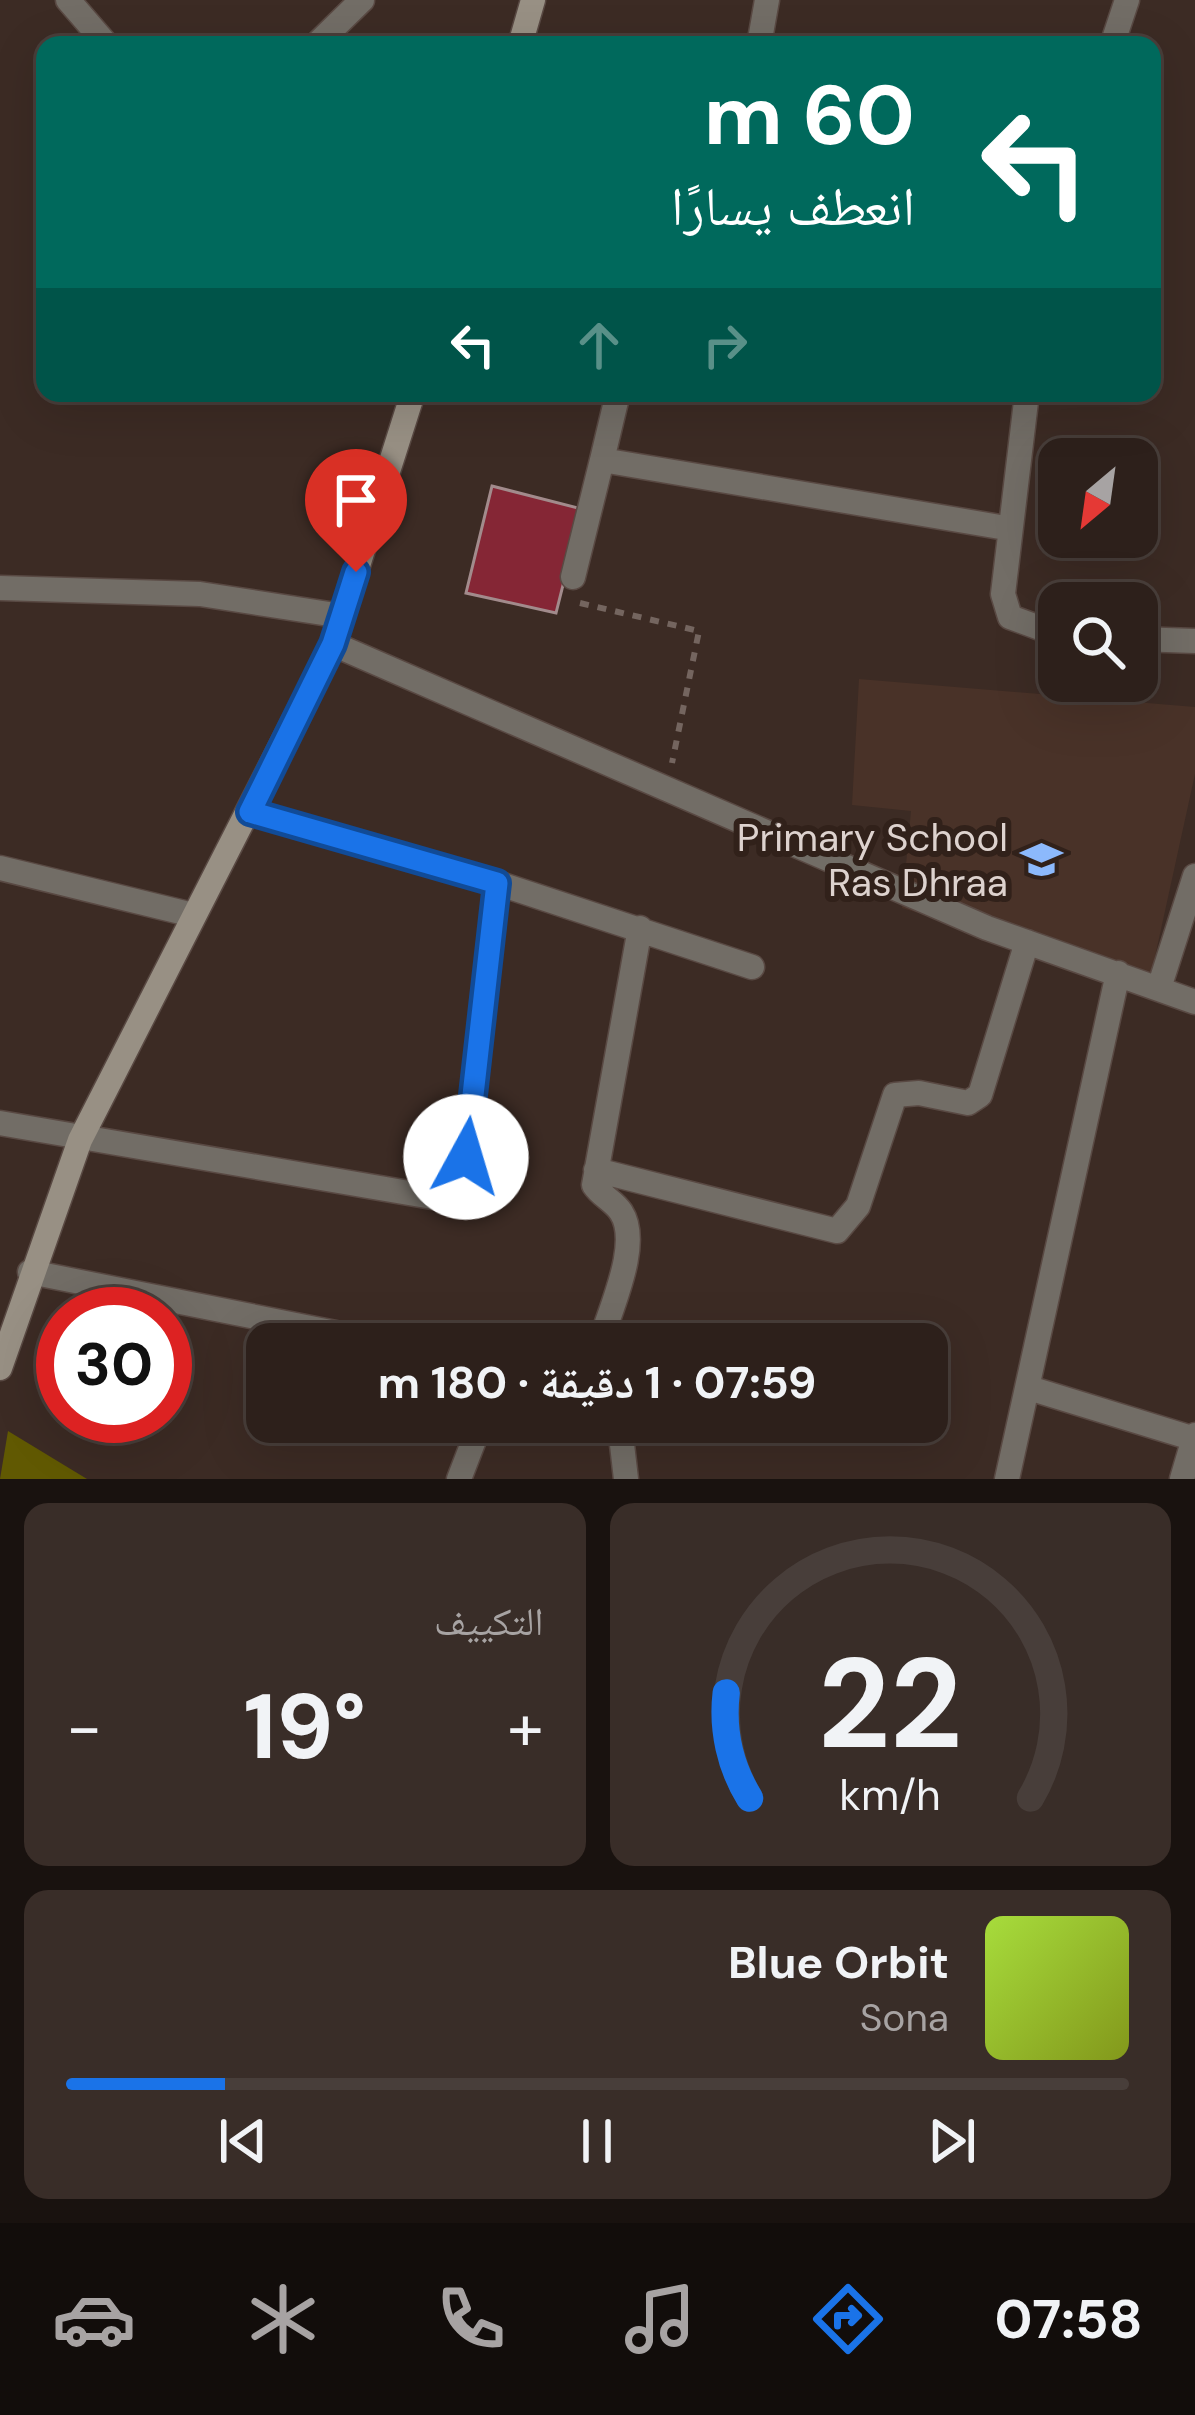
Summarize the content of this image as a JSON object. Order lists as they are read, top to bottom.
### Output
{
  "places": {
    "school or university": ["Primary School Ras Dhraa"]
  },
  "north": "bottom left",
  "page": {
    "turn": ["60 m", "انعطف يسارًا"],
    "limit": "30",
    "trip": "07:59 · 1 دقيقة · 180 m",
    "tile": "التكييف",
    "heat": ["−", "19°", "+"],
    "song": ["Blue Orbit", "Sona"],
    "tabs": "07:58",
    "gauge": ["22", "km/h"]
  }
}
